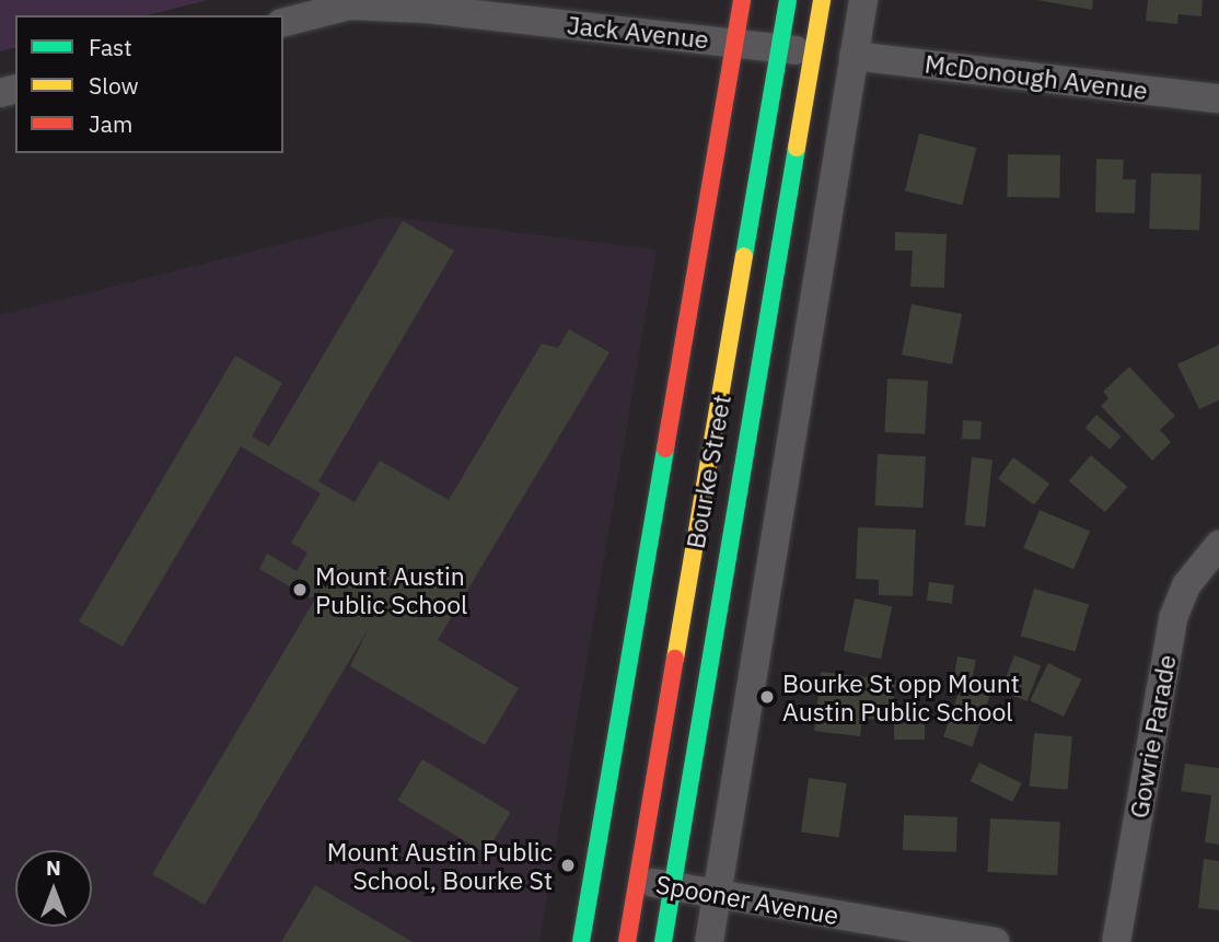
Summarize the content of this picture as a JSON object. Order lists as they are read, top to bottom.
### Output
{
  "streets": {
    "main road": ["Bourke Street"],
    "street": [
      "Jack Avenue",
      "McDonough Avenue",
      "Gowrie Parade",
      "Spooner Avenue"
    ]
  },
  "crossings": [
    ["Jack Avenue", "Bourke Street"],
    ["Bourke Street", "Spooner Avenue"]
  ],
  "places": ["Mount Austin Public School", "Bourke St opp Mount Austin Public School", "Mount Austin Public School, Bourke St"],
  "legend": ["Fast", "Slow", "Jam"],
  "north": "top"
}
